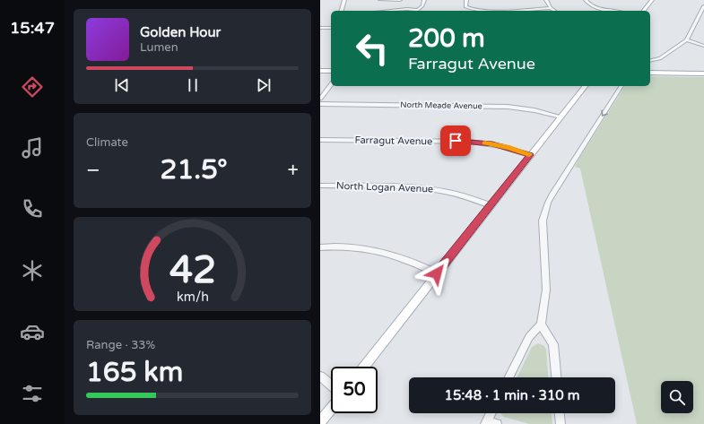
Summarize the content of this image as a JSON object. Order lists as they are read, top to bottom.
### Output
{
  "streets": {
    "street": ["North Meade Avenue", "Farragut Avenue", "North Logan Avenue"]
  },
  "page": {
    "tabs": "15:47",
    "turn": ["200 m", "Farragut Avenue"],
    "song": ["Golden Hour", "Lumen"],
    "tile": [
      "Climate",
      ["Range · 33%", "165 km"]
    ],
    "heat": ["−", "21.5°", "+"],
    "limit": "50",
    "trip": "15:48 · 1 min · 310 m",
    "gauge": ["42", "km/h"]
  }
}
